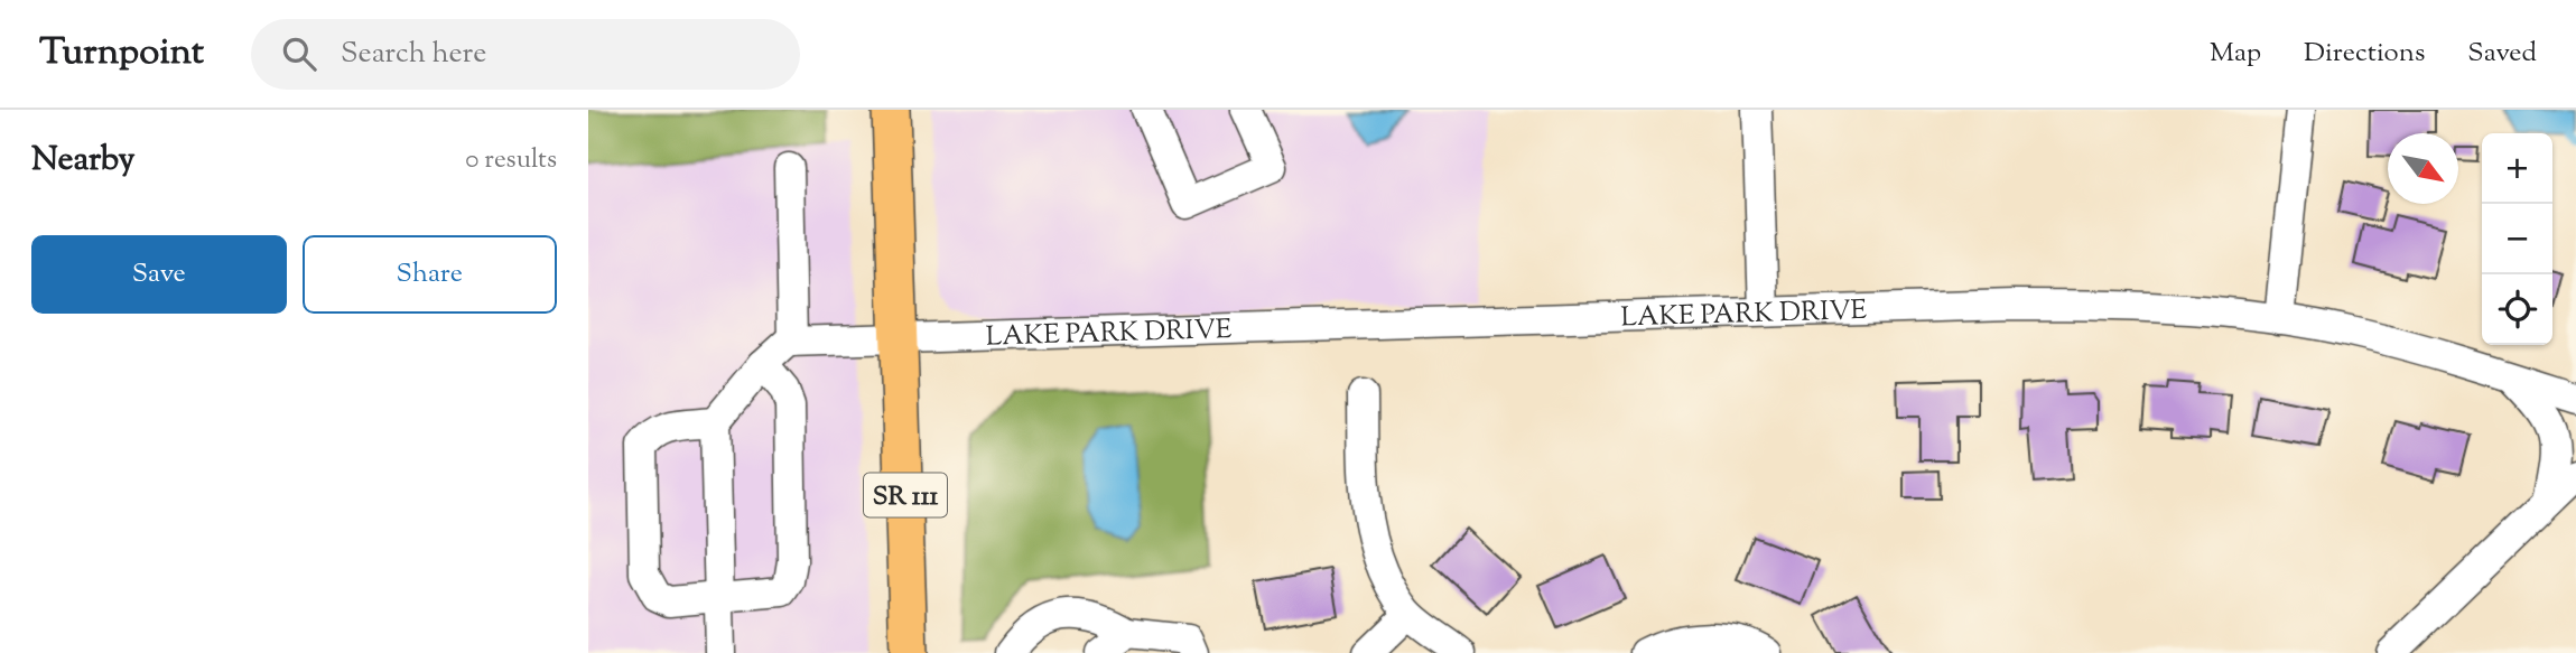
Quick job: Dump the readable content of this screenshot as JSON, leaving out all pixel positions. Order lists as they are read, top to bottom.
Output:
{
  "streets": {
    "main road": ["SR 111"],
    "street": ["LAKE PARK DRIVE"]
  },
  "crossings": [
    ["LAKE PARK DRIVE", "SR 111"]
  ],
  "north": "bottom right",
  "page": {
    "header": "Turnpoint",
    "search": "Search here",
    "nav": ["Map", "Directions", "Saved"],
    "heading": ["Nearby", "0 results"],
    "map_buttons": ["+", "−"],
    "buttons": ["Save", "Share"]
  }
}
